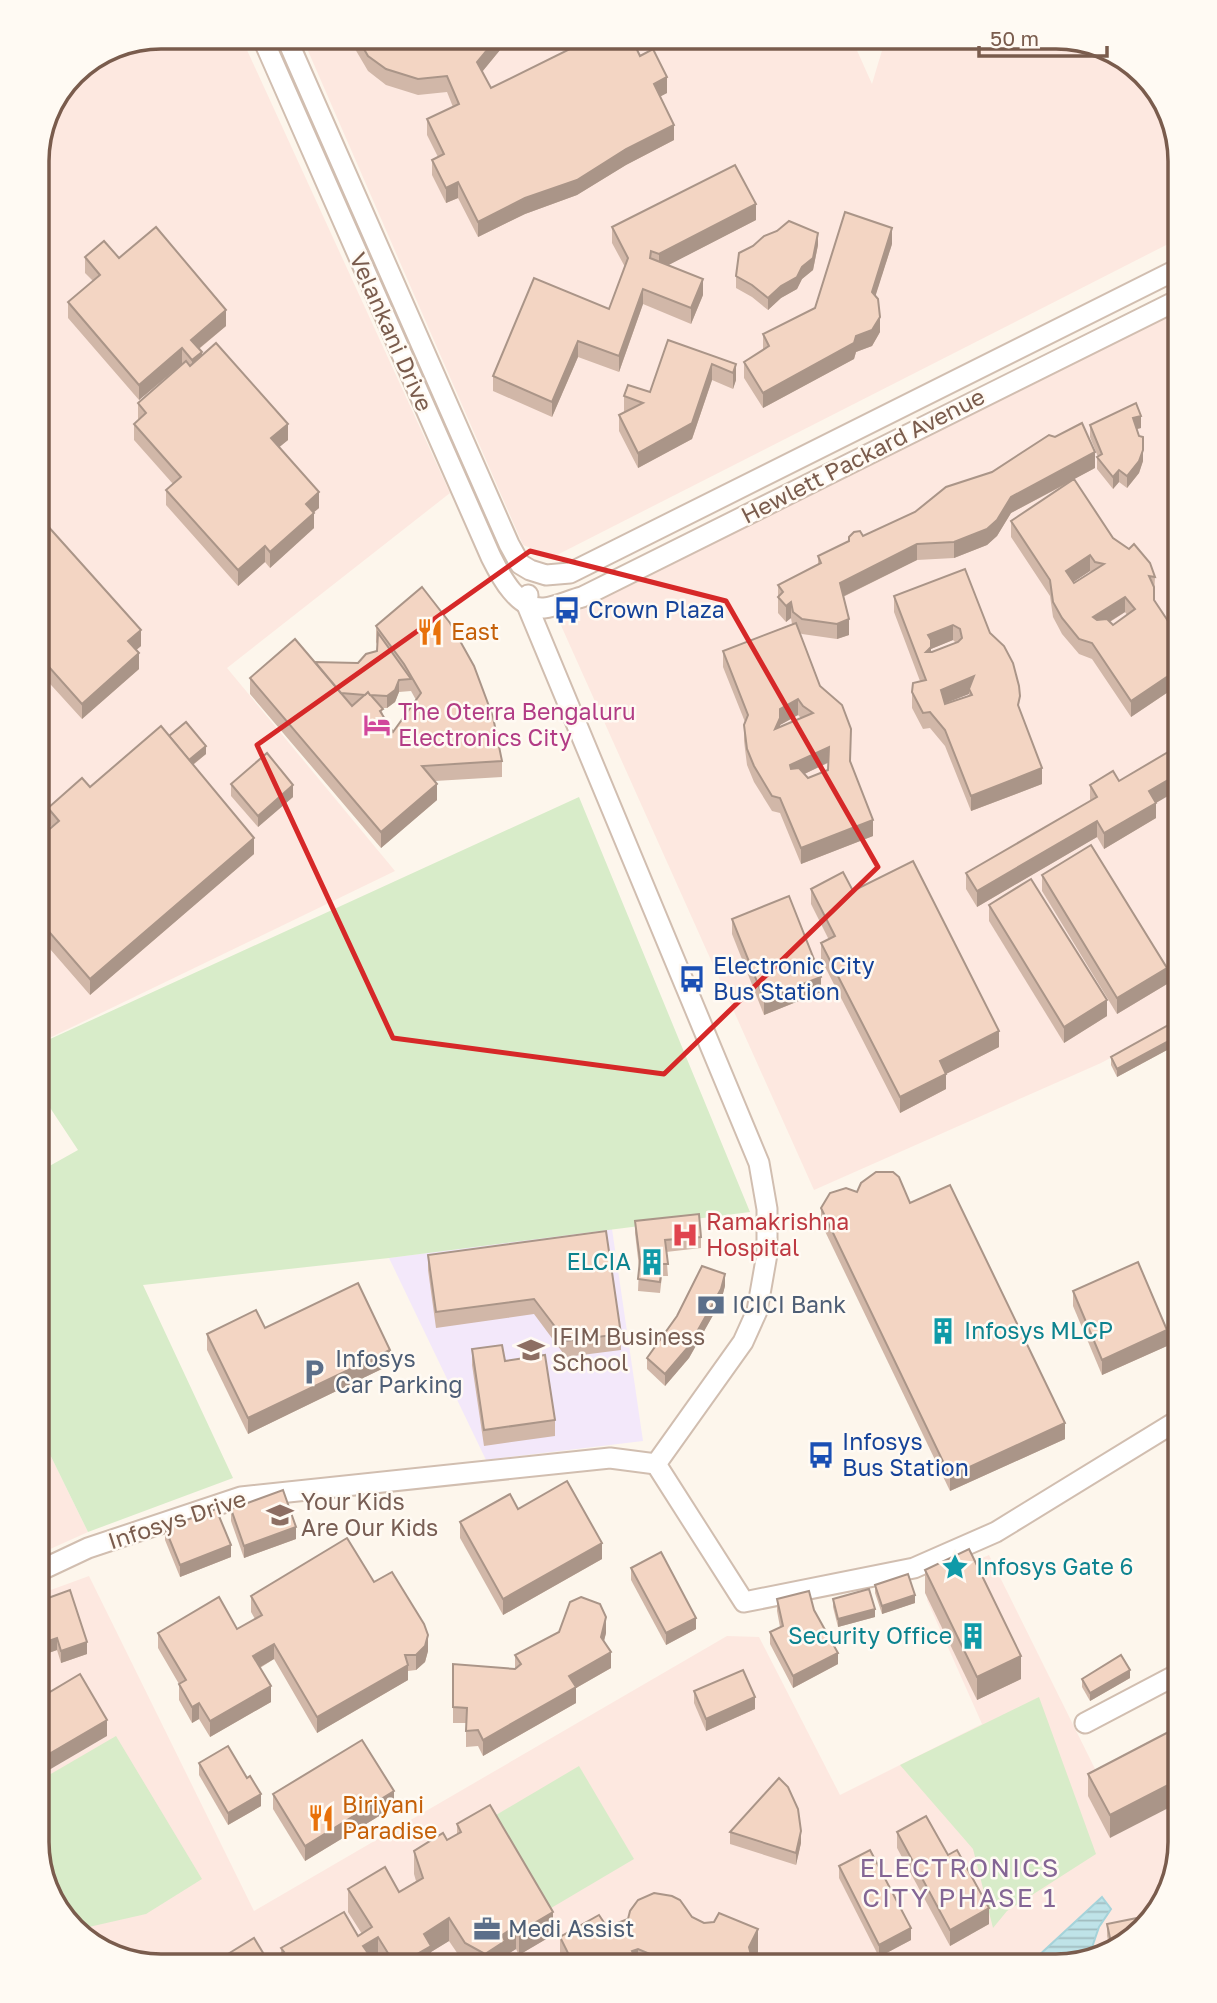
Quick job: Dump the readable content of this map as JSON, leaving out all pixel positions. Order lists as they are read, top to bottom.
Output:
{
  "streets": {
    "street": ["Velankani Drive", "Hewlett Packard Avenue", "Infosys Drive"]
  },
  "crossings": [
    ["Velankani Drive", "Hewlett Packard Avenue"]
  ],
  "districts": ["ELECTRONICS CITY PHASE 1"],
  "places": {
    "bus stop": ["Crown Plaza", "Electronic City Bus Station", "Infosys Bus Station"],
    "restaurant": ["East", "Biriyani Paradise"],
    "hotel": ["The Oterra Bengaluru Electronics City"],
    "hospital": ["Ramakrishna Hospital"],
    "building": ["ELCIA", "Infosys MLCP", "Security Office"],
    "bank": ["ICICI Bank"],
    "school or university": ["IFIM Business School", "Your Kids Are Our Kids"],
    "parking": ["Infosys Car Parking"],
    "place": ["Infosys Gate 6"],
    "office": ["Medi Assist"]
  },
  "scale_bar": "50 m"
}
